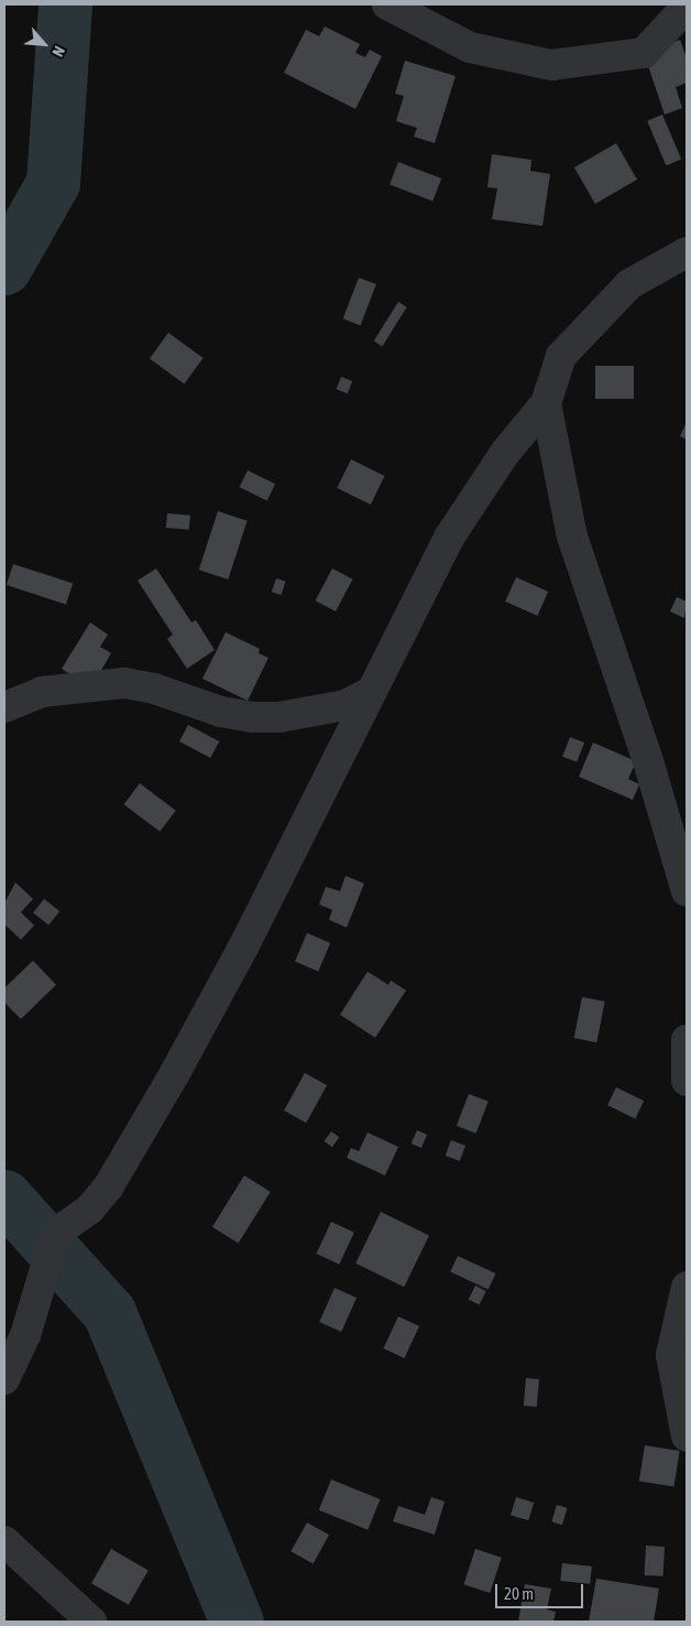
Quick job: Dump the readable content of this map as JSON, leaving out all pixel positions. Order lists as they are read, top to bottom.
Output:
{
  "scale_bar": "20 m",
  "north": "bottom right"
}
